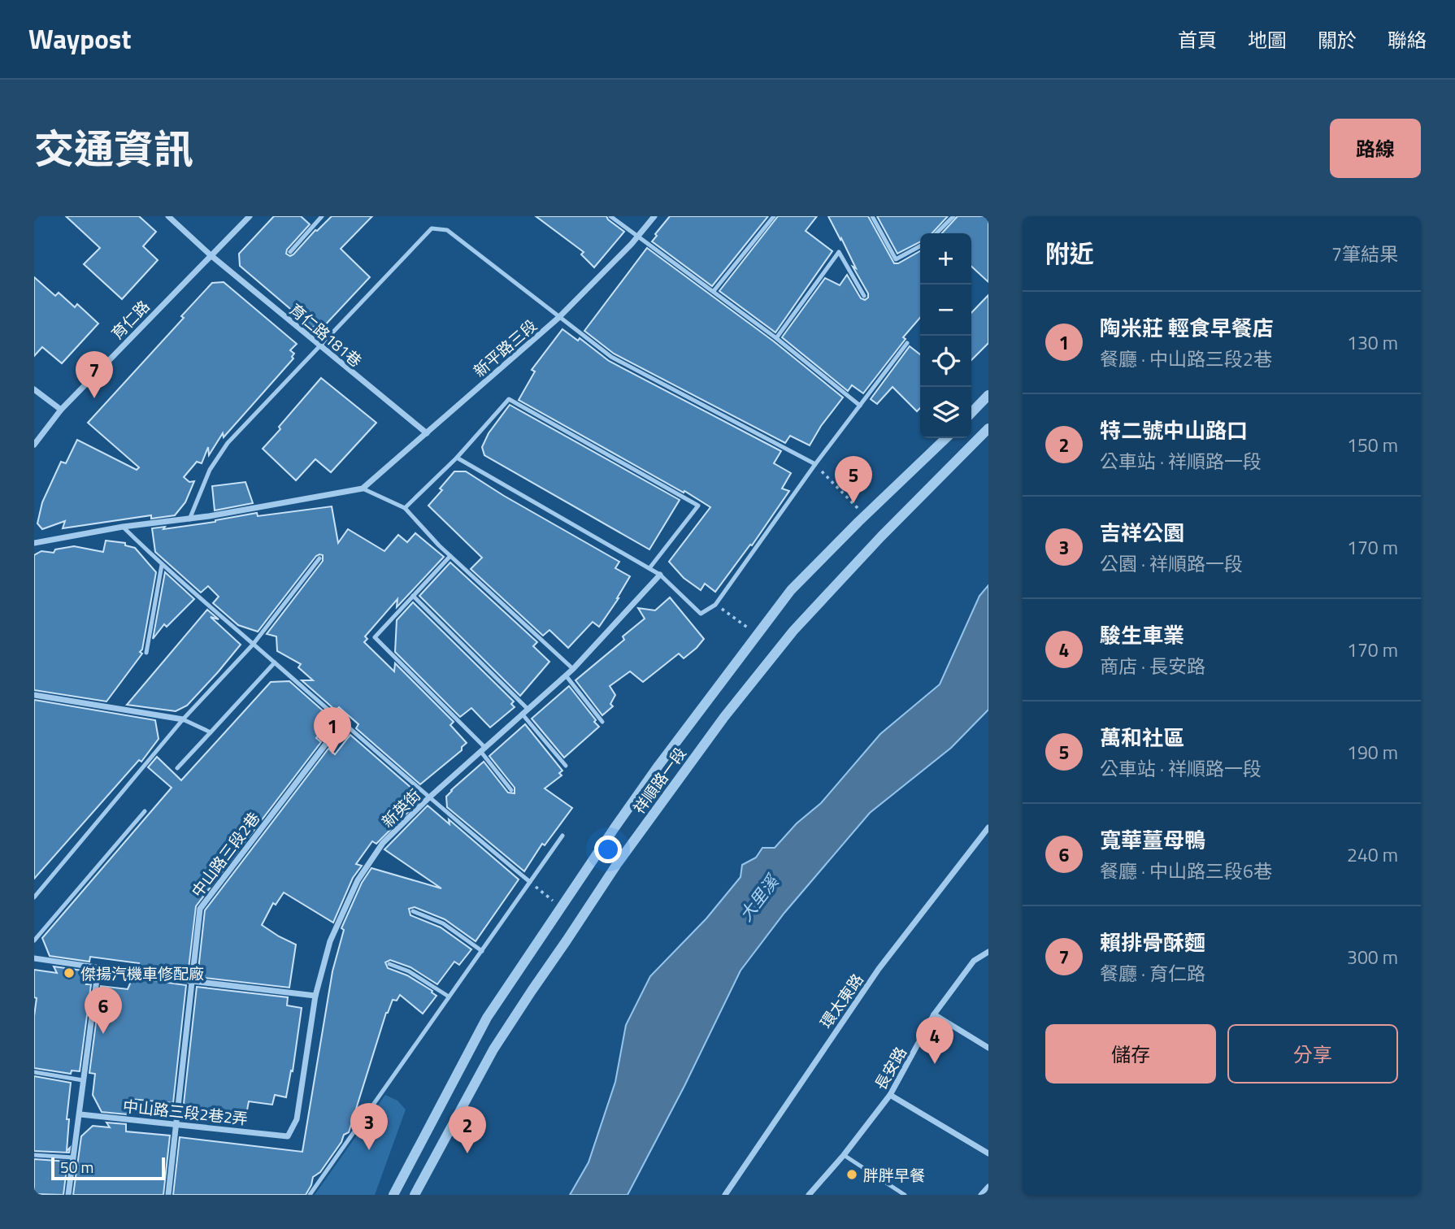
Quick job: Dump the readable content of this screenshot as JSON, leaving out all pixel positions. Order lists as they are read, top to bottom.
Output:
{
  "streets": {
    "street": [
      "育仁路",
      "育仁路181巷",
      "新平路三段",
      "祥順路一段",
      "新英街",
      "中山路三段2巷",
      "環太東路",
      "長安路",
      "中山路三段2巷2弄"
    ]
  },
  "crossings": [
    ["育仁路", "育仁路181巷"],
    ["育仁路181巷", "新平路三段"],
    ["新英街", "中山路三段2巷2弄"],
    ["中山路三段2巷", "中山路三段2巷2弄"]
  ],
  "water": ["大里溪"],
  "places": ["傑揚汽機車修配廠", "胖胖早餐"],
  "scale_bar": "50 m",
  "page": {
    "header": "Waypost",
    "nav": [
      "首頁",
      "地圖",
      "關於",
      "聯絡"
    ],
    "title": "交通資訊",
    "buttons": [
      "路線",
      ["儲存", "分享"]
    ],
    "heading": ["附近", "7筆結果"],
    "map_buttons": ["+", "−"],
    "list": [
      {
        "mark": "1",
        "name": "陶米莊 輕食早餐店",
        "note": "餐廳 · 中山路三段2巷",
        "value": "130 m"
      },
      {
        "mark": "2",
        "name": "特二號中山路口",
        "note": "公車站 · 祥順路一段",
        "value": "150 m"
      },
      {
        "mark": "3",
        "name": "吉祥公園",
        "note": "公園 · 祥順路一段",
        "value": "170 m"
      },
      {
        "mark": "4",
        "name": "駿生車業",
        "note": "商店 · 長安路",
        "value": "170 m"
      },
      {
        "mark": "5",
        "name": "萬和社區",
        "note": "公車站 · 祥順路一段",
        "value": "190 m"
      },
      {
        "mark": "6",
        "name": "寬華薑母鴨",
        "note": "餐廳 · 中山路三段6巷",
        "value": "240 m"
      },
      {
        "mark": "7",
        "name": "賴排骨酥麵",
        "note": "餐廳 · 育仁路",
        "value": "300 m"
      }
    ],
    "pins": [
      "7",
      "5",
      "1",
      "6",
      "4",
      "3",
      "2"
    ],
    "scale": "50 m"
  }
}
